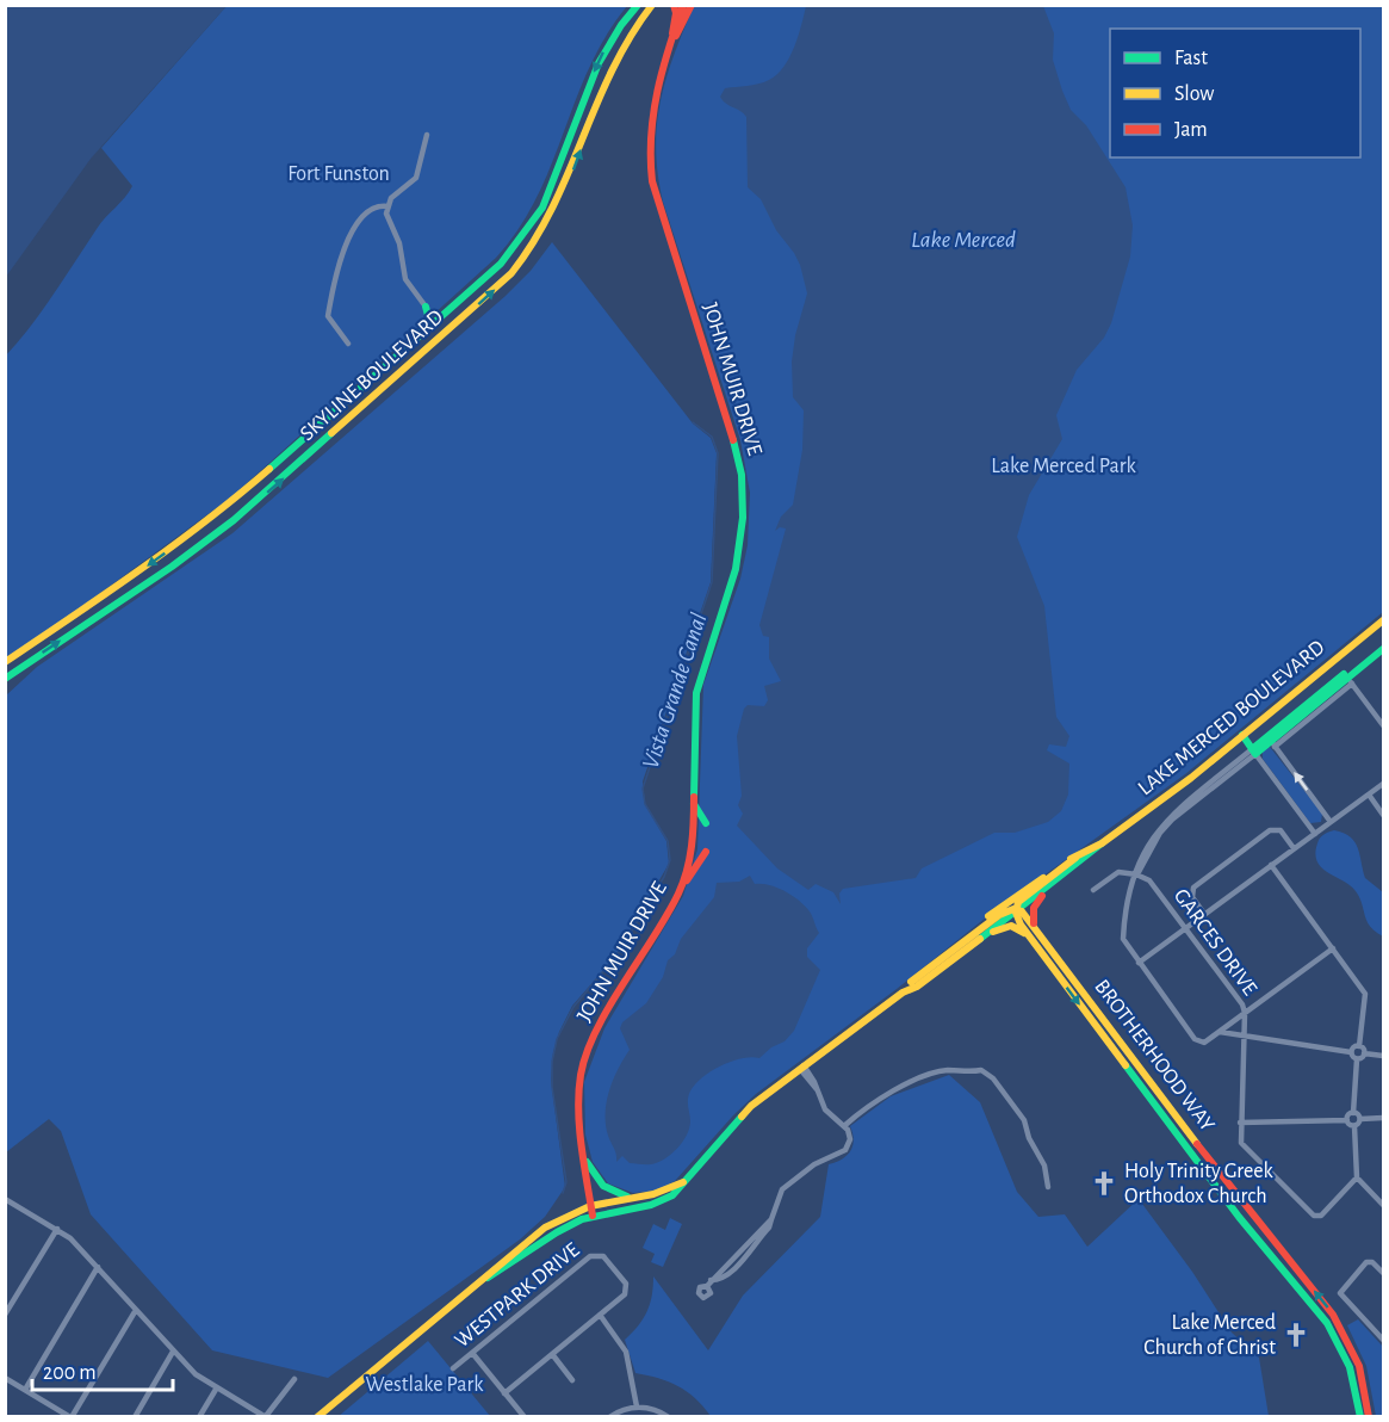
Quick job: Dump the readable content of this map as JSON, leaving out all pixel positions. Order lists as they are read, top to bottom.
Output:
{
  "streets": {
    "main road": [
      "SKYLINE BOULEVARD",
      "JOHN MUIR DRIVE",
      "LAKE MERCED BOULEVARD",
      "BROTHERHOOD WAY"
    ],
    "street": ["GARCES DRIVE", "WESTPARK DRIVE"]
  },
  "crossings": [
    ["JOHN MUIR DRIVE", "LAKE MERCED BOULEVARD"],
    ["LAKE MERCED BOULEVARD", "BROTHERHOOD WAY"]
  ],
  "water": ["Lake Merced", "Vista Grande Canal"],
  "parks": ["Fort Funston", "Lake Merced Park", "Westlake Park"],
  "places": {
    "church": ["Holy Trinity Greek Orthodox Church", "Lake Merced Church of Christ"]
  },
  "legend": ["Fast", "Slow", "Jam"],
  "scale_bar": "200 m"
}
